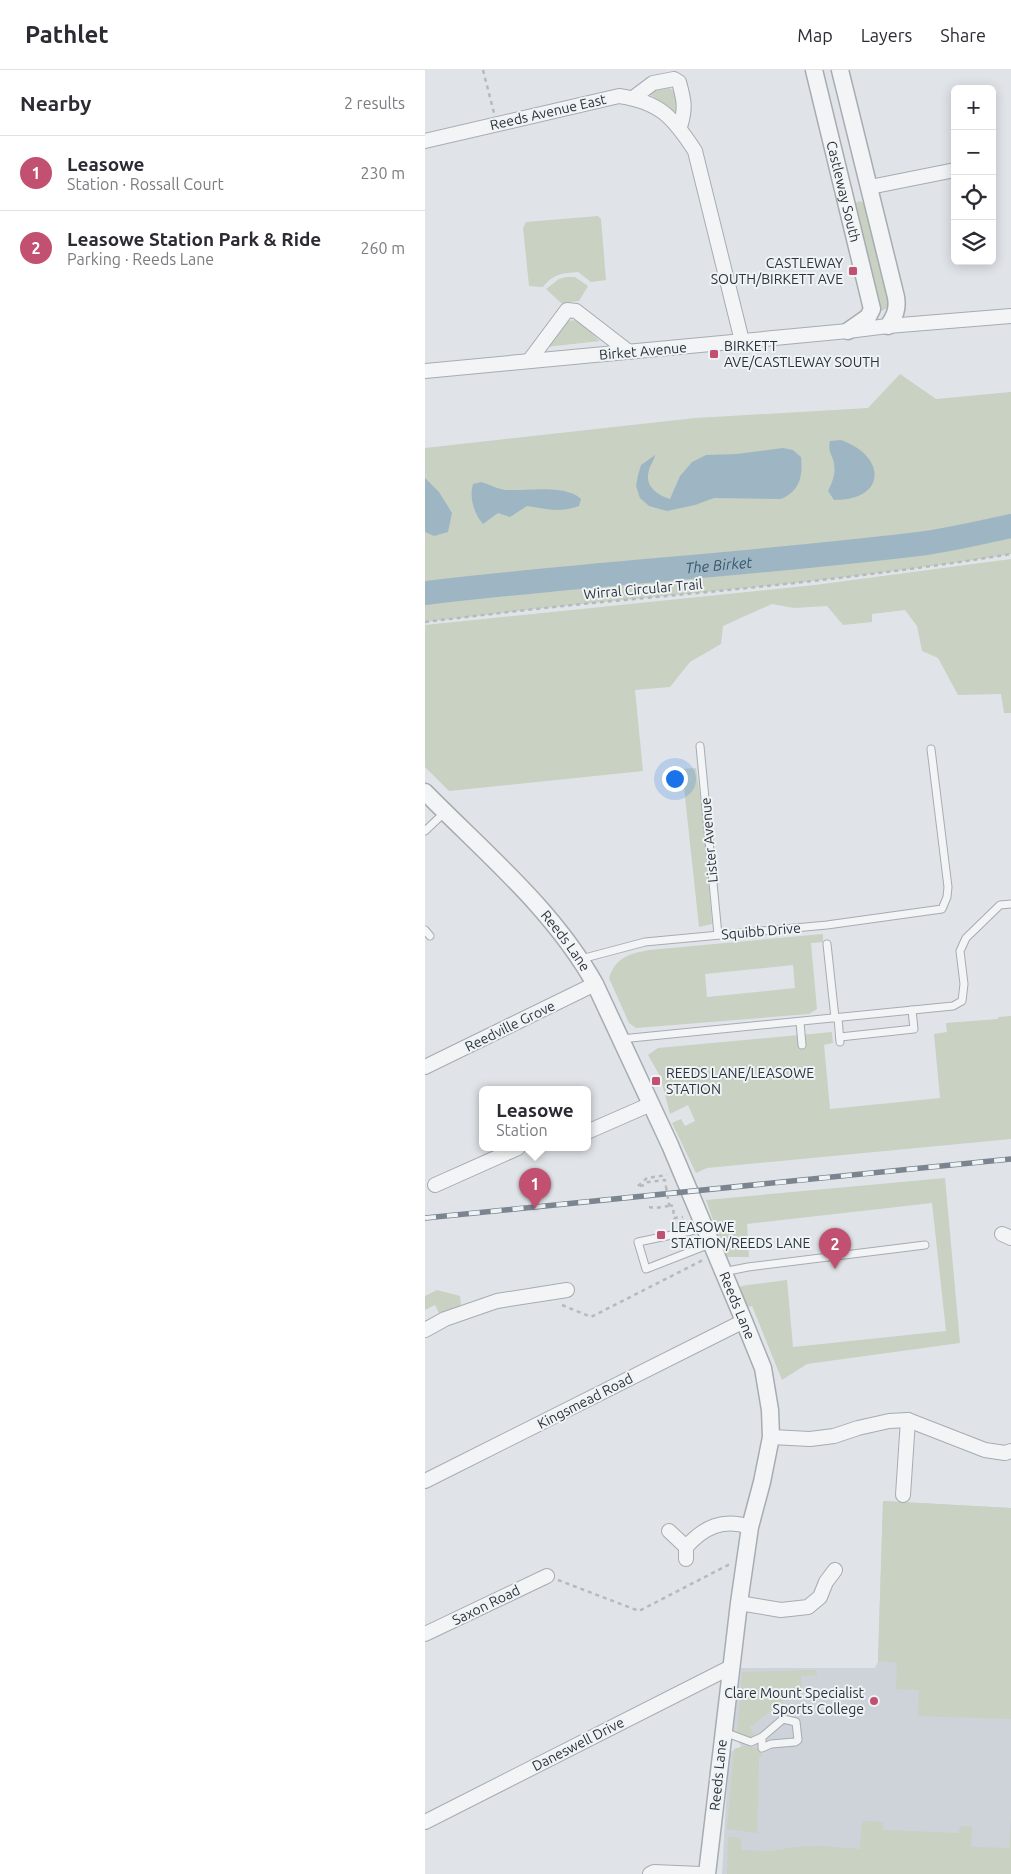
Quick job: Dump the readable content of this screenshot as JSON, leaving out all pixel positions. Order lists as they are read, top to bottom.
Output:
{
  "streets": {
    "street": [
      "Reeds Avenue East",
      "Castleway South",
      "Birket Avenue",
      "Reeds Lane",
      "Reedville Grove",
      "Kingsmead Road",
      "Saxon Road",
      "Daneswell Drive"
    ],
    "lane": ["Lister Avenue", "Squibb Drive"],
    "path": ["Wirral Circular Trail"]
  },
  "crossings": [
    ["Reeds Avenue East", "Birket Avenue"],
    ["Castleway South", "Birket Avenue"],
    ["Lister Avenue", "Squibb Drive"],
    ["Squibb Drive", "Reeds Lane"],
    ["Reeds Lane", "Reedville Grove"],
    ["Reeds Lane", "Kingsmead Road"],
    ["Reeds Lane", "Daneswell Drive"]
  ],
  "water": ["The Birket"],
  "places": {
    "transit": [
      "CASTLEWAY SOUTH/BIRKETT AVE",
      "BIRKETT AVE/CASTLEWAY SOUTH",
      "REEDS LANE/LEASOWE STATION",
      "LEASOWE STATION/REEDS LANE"
    ],
    "other": ["Clare Mount Specialist Sports College"]
  },
  "page": {
    "header": "Pathlet",
    "nav": ["Map", "Layers", "Share"],
    "heading": ["Nearby", "2 results"],
    "map_buttons": ["+", "−"],
    "list": [
      {
        "mark": "1",
        "name": "Leasowe",
        "note": "Station · Rossall Court",
        "value": "230 m"
      },
      {
        "mark": "2",
        "name": "Leasowe Station Park & Ride",
        "note": "Parking · Reeds Lane",
        "value": "260 m"
      }
    ],
    "popup": ["Leasowe", "Station"],
    "pins": ["1", "2"]
  }
}
